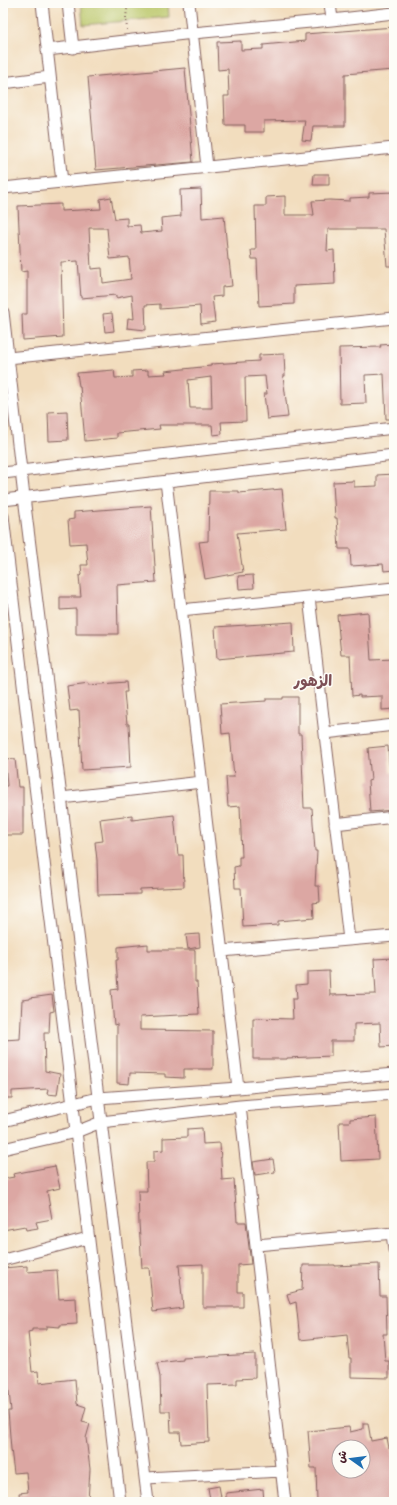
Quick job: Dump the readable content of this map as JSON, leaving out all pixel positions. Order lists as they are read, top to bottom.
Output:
{
  "districts": ["الزهور"],
  "north": "left"
}
